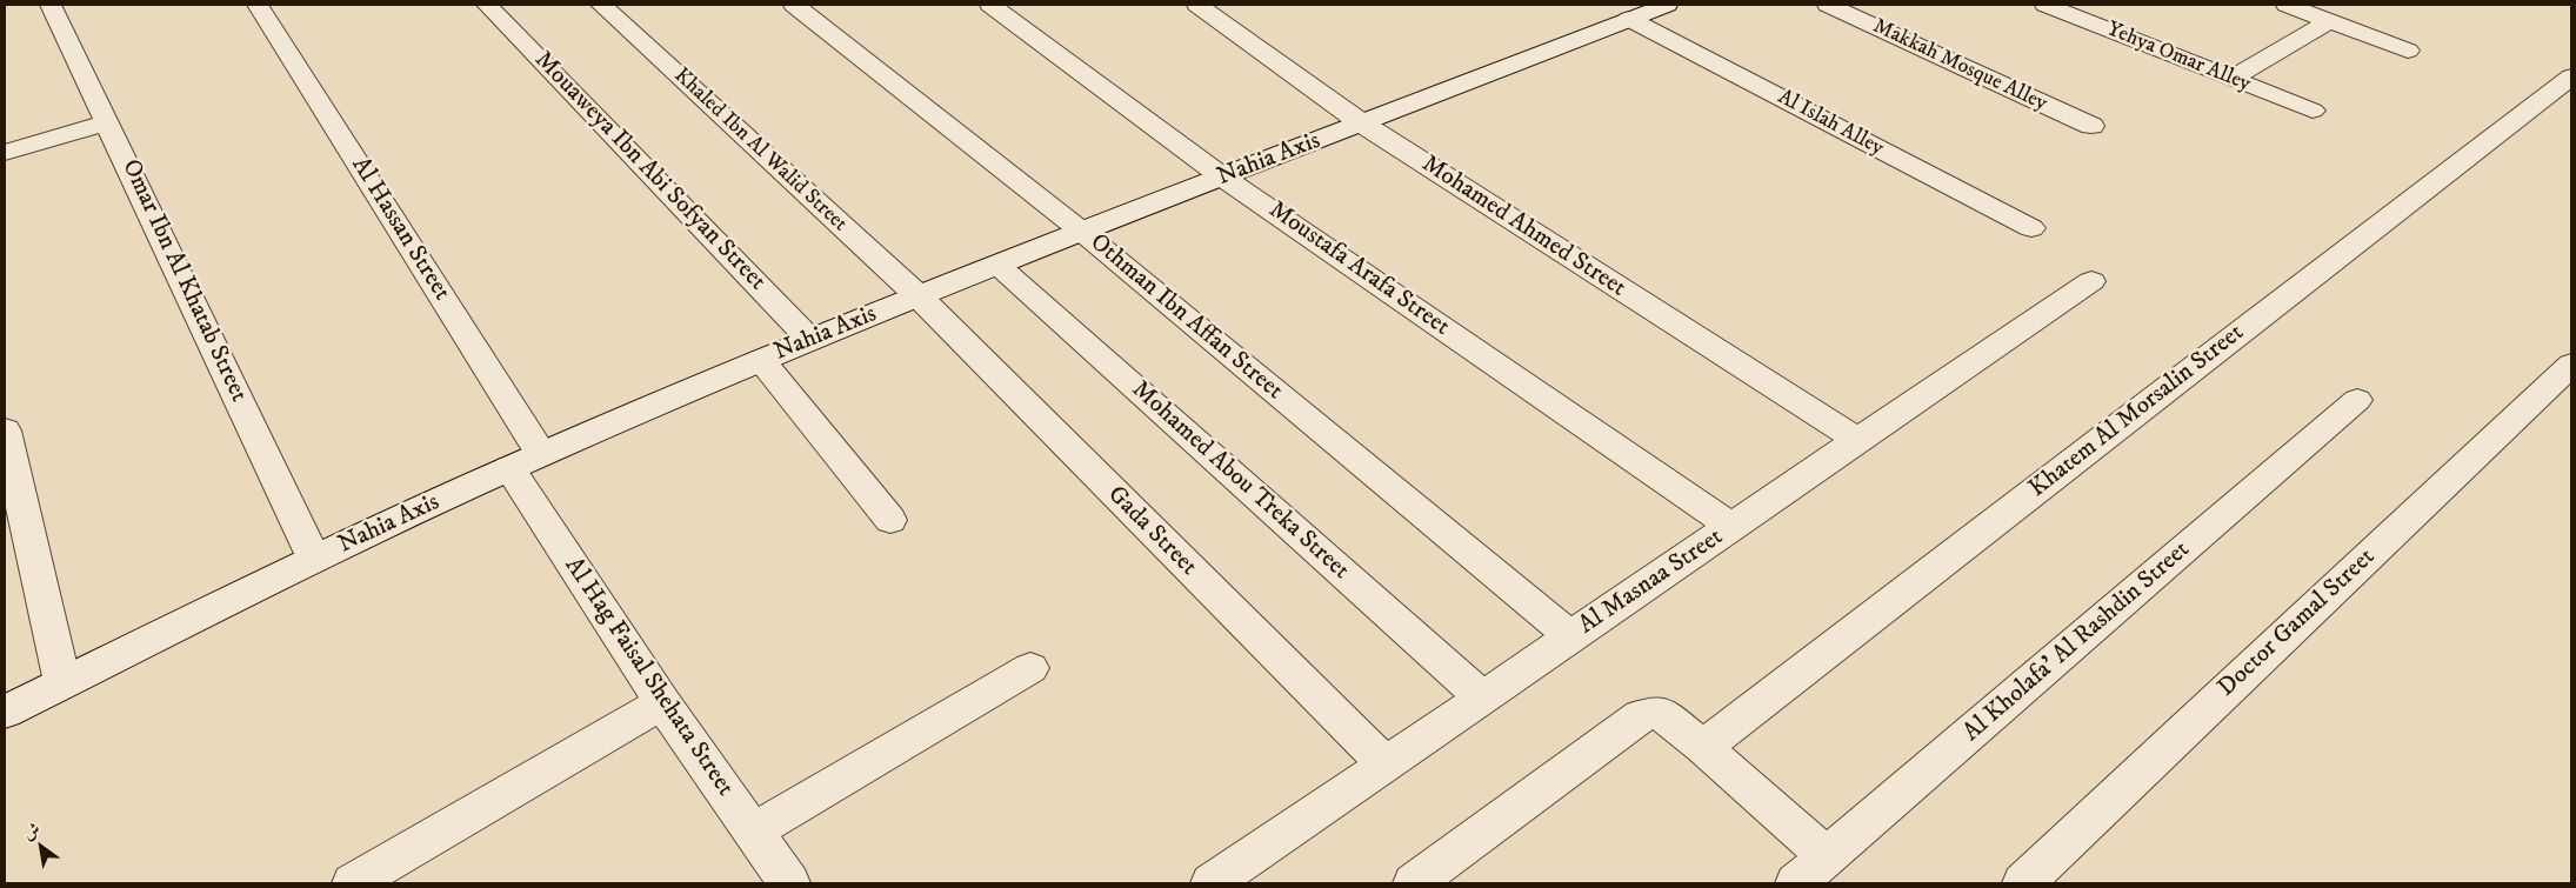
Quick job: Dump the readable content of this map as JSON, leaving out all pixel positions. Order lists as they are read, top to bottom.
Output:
{
  "streets": {
    "street": [
      "Yehya Omar Alley",
      "Makkah Mosque Alley",
      "Al Islah Alley",
      "Khaled Ibn Al Walid Street",
      "Nahia Axis",
      "Mouaweya Ibn Abi Sofyan Street",
      "Mohamed Ahmed Street",
      "Al Hassan Street",
      "Moustafa Arafa Street",
      "Omar Ibn Al Khatab Street",
      "Othman Ibn Affan Street",
      "Khatem Al Morsalin Street",
      "Mohamed Abou Treka Street",
      "Gada Street",
      "Al Masnaa Street",
      "Doctor Gamal Street",
      "Al Kholafa' Al Rashdin Street",
      "Al Hag Faisal Shehata Street"
    ]
  },
  "crossings": [
    ["Al Islah Alley", "Nahia Axis"],
    ["Khaled Ibn Al Walid Street", "Nahia Axis"],
    ["Khaled Ibn Al Walid Street", "Gada Street"],
    ["Nahia Axis", "Mouaweya Ibn Abi Sofyan Street"],
    ["Nahia Axis", "Mohamed Ahmed Street"],
    ["Nahia Axis", "Al Hassan Street"],
    ["Nahia Axis", "Moustafa Arafa Street"],
    ["Nahia Axis", "Omar Ibn Al Khatab Street"],
    ["Nahia Axis", "Othman Ibn Affan Street"],
    ["Nahia Axis", "Mohamed Abou Treka Street"],
    ["Nahia Axis", "Gada Street"],
    ["Nahia Axis", "Al Hag Faisal Shehata Street"],
    ["Mohamed Ahmed Street", "Al Masnaa Street"],
    ["Al Hassan Street", "Al Hag Faisal Shehata Street"],
    ["Moustafa Arafa Street", "Al Masnaa Street"],
    ["Othman Ibn Affan Street", "Al Masnaa Street"],
    ["Mohamed Abou Treka Street", "Al Masnaa Street"],
    ["Gada Street", "Al Masnaa Street"]
  ],
  "north": "top left"
}
